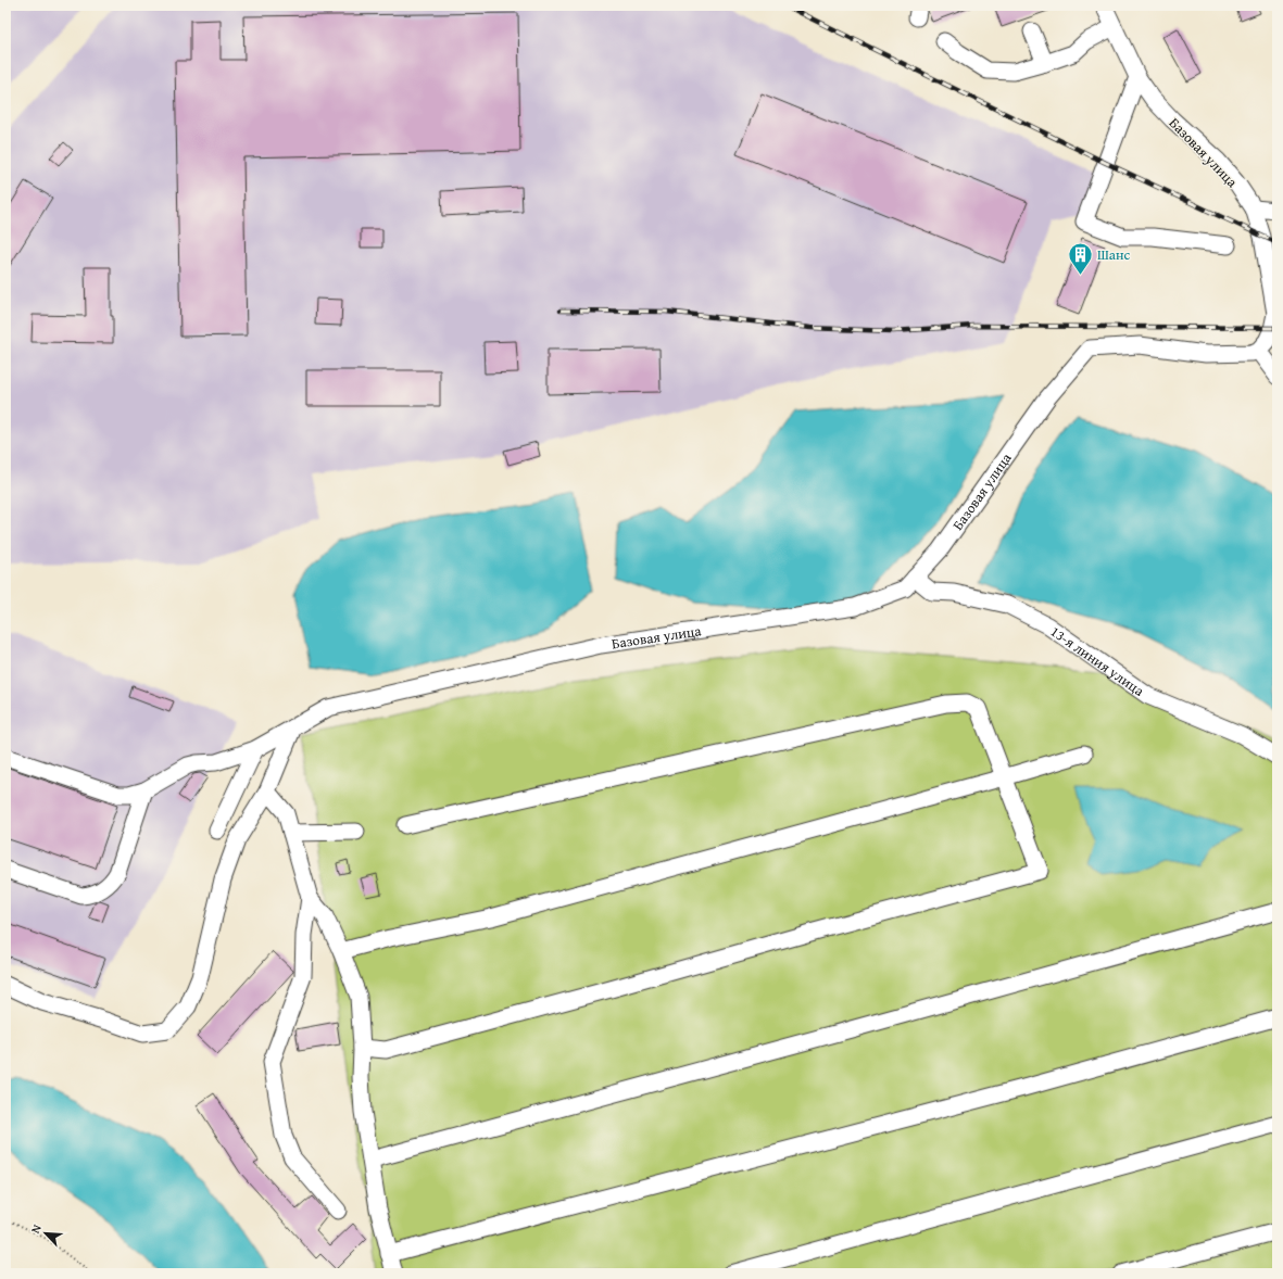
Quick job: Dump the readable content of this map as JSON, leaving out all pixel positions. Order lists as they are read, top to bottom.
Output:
{
  "streets": {
    "street": ["Базовая улица", "13-я линия улица"]
  },
  "crossings": [
    ["Базовая улица", "13-я линия улица"]
  ],
  "places": {
    "building": ["Шанс"]
  },
  "north": "top left"
}
